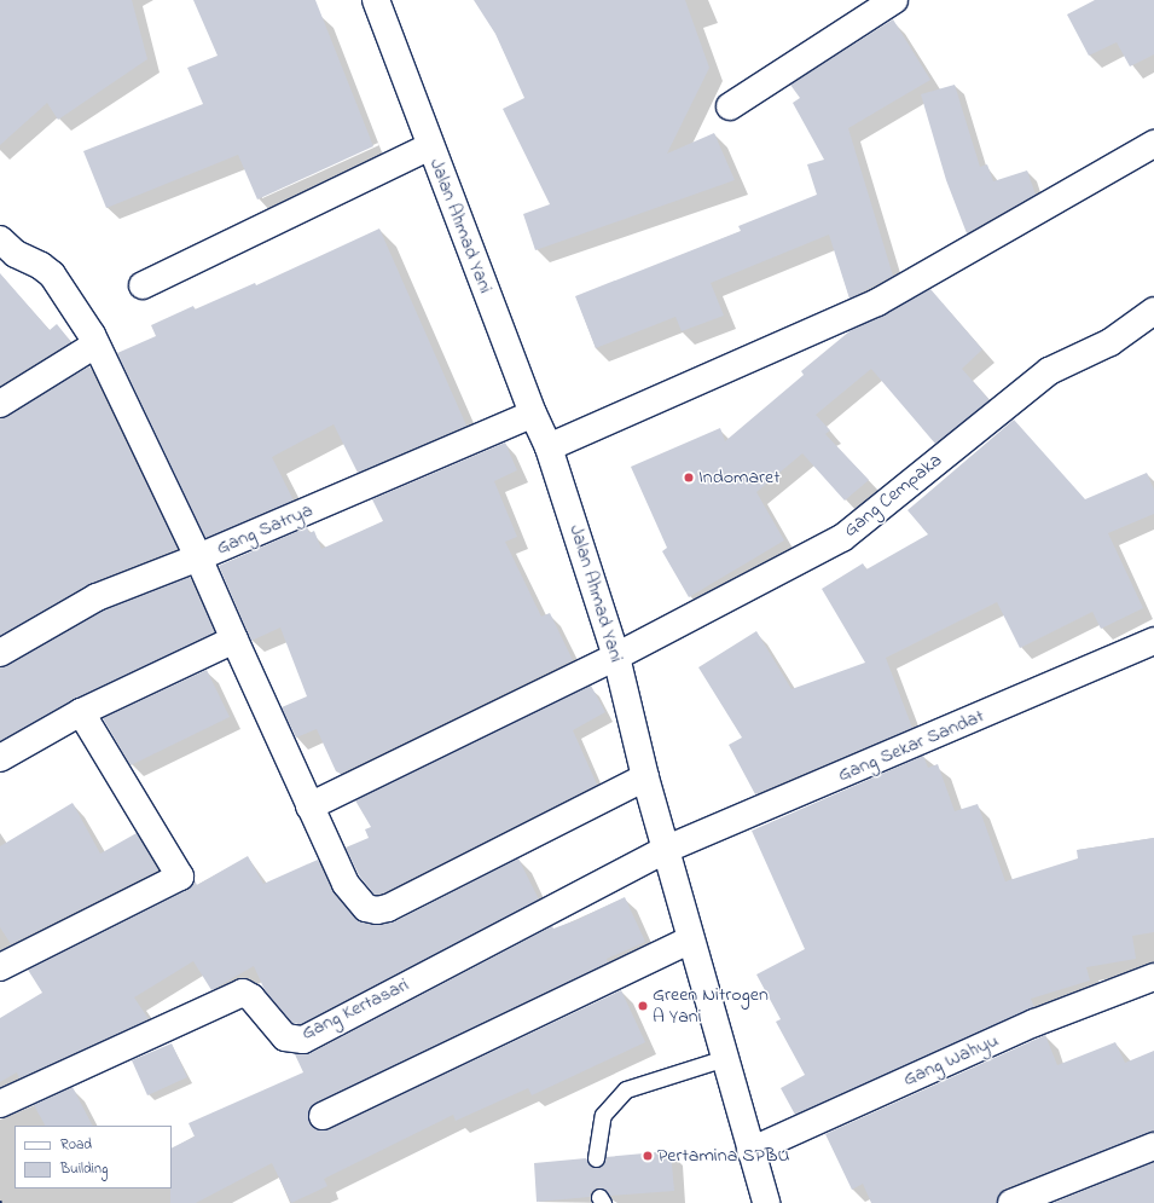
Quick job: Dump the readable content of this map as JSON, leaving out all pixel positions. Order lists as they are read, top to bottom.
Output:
{
  "streets": {
    "street": [
      "Jalan Ahmad Yani",
      "Gang Cempaka",
      "Gang Satrya",
      "Gang Sekar Sandat",
      "Gang Kertasari",
      "Gang Wahyu"
    ]
  },
  "crossings": [
    ["Jalan Ahmad Yani", "Gang Cempaka"],
    ["Jalan Ahmad Yani", "Gang Satrya"],
    ["Jalan Ahmad Yani", "Gang Sekar Sandat"],
    ["Jalan Ahmad Yani", "Gang Kertasari"],
    ["Jalan Ahmad Yani", "Gang Wahyu"],
    ["Gang Sekar Sandat", "Gang Kertasari"]
  ],
  "places": ["Indomaret", "Green Nitrogen A Yani", "Pertamina SPBU"],
  "legend": ["Road", "Building"]
}
